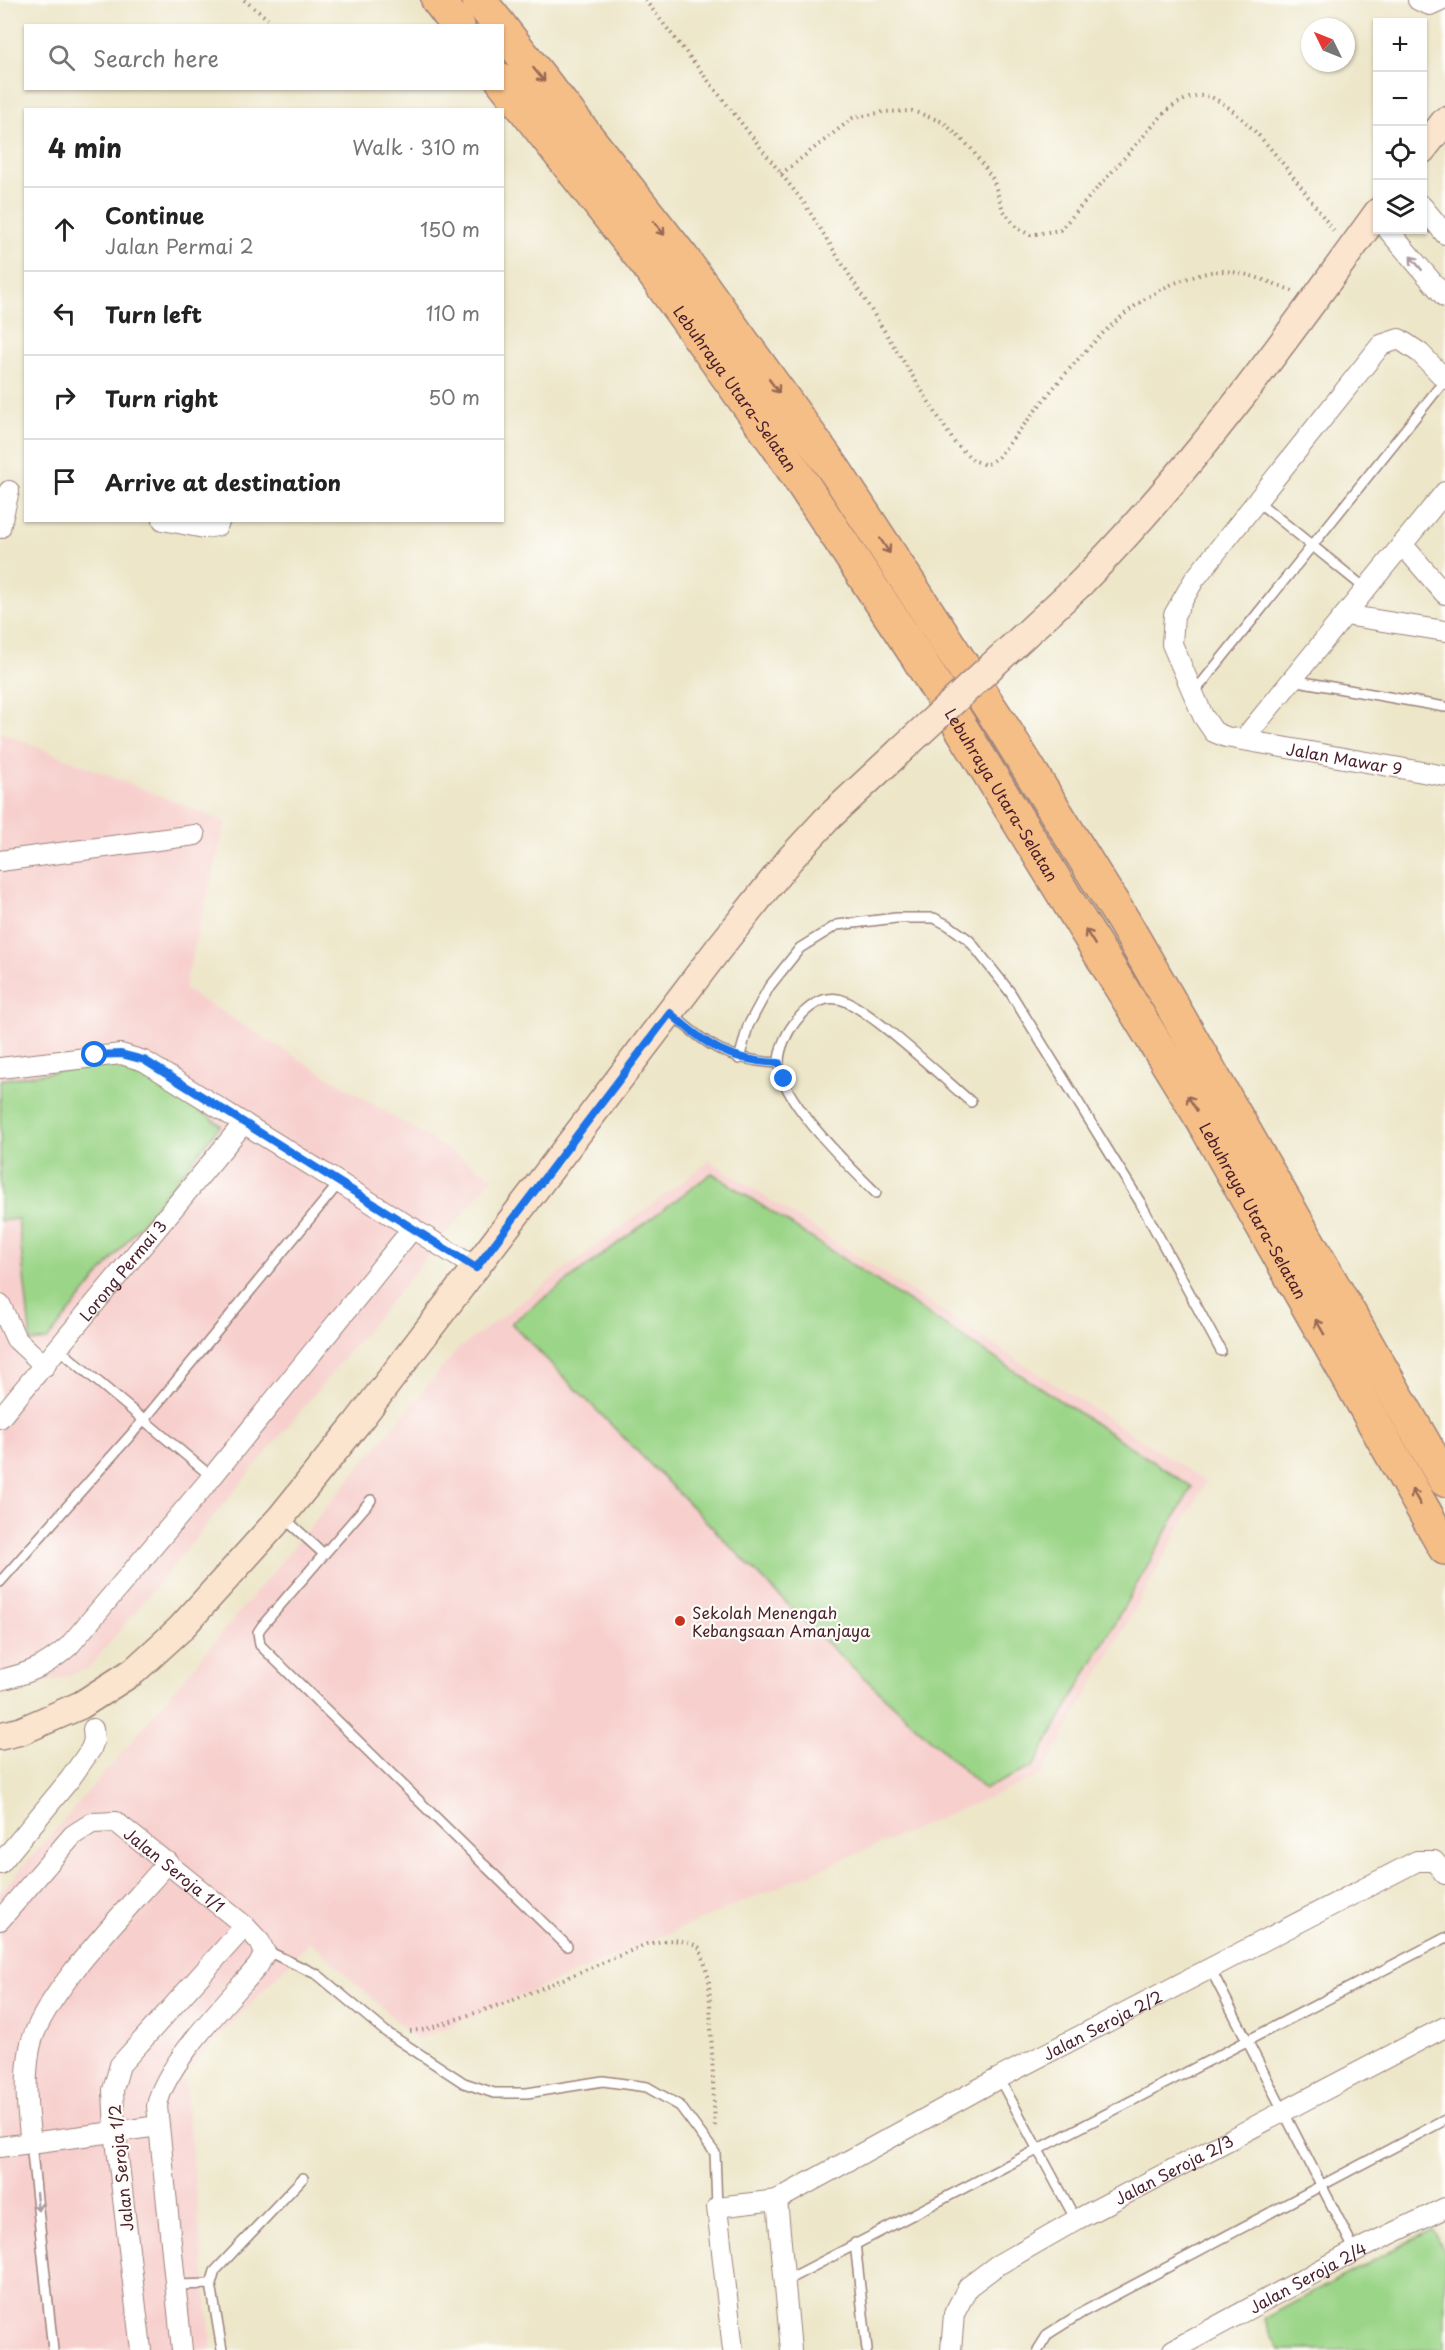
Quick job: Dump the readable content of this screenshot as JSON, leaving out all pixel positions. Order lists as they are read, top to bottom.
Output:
{
  "streets": {
    "highway": ["Lebuhraya Utara–Selatan"],
    "street": [
      "Jalan Mawar 9",
      "Lorong Permai 3",
      "Jalan Seroja 1/1",
      "Jalan Seroja 2/2",
      "Jalan Seroja 1/2",
      "Jalan Seroja 2/3",
      "Jalan Seroja 2/4"
    ]
  },
  "crossings": [
    ["Jalan Seroja 1/1", "Jalan Seroja 1/2"]
  ],
  "places": ["Sekolah Menengah Kebangsaan Amanjaya"],
  "north": "top left",
  "page": {
    "map_buttons": ["+", "−"],
    "search": "Search here",
    "heading": ["4 min", "Walk · 310 m"],
    "list": [
      ["Continue", "Jalan Permai 2", "150 m"],
      ["Turn left", "110 m"],
      ["Turn right", "50 m"],
      "Arrive at destination"
    ]
  }
}
